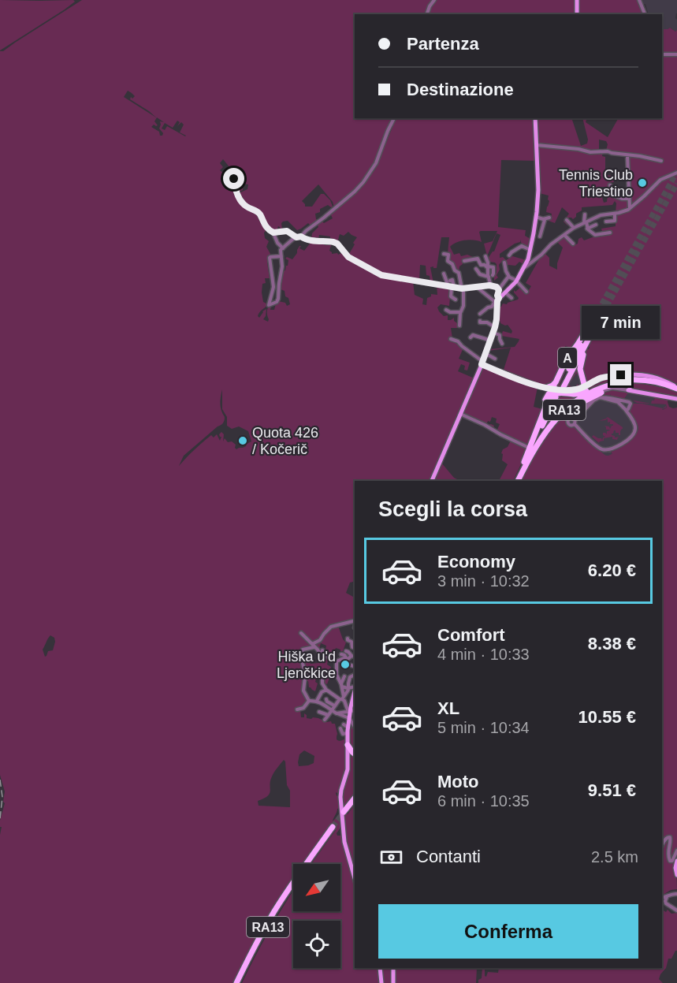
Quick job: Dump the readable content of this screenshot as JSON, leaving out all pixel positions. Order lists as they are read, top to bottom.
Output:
{
  "streets": {
    "highway": ["A", "RA13"]
  },
  "places": ["Tennis Club Triestino", "Quota 426 / Kočerič", "Hiška u'd Ljenčkice"],
  "north": "bottom left",
  "page": {
    "banner": ["Partenza", "Destinazione"],
    "bubble": "7 min",
    "heading": "Scegli la corsa",
    "list": [
      {
        "name": "Economy",
        "note": "3 min · 10:32",
        "value": "6.20 €"
      },
      {
        "name": "Comfort",
        "note": "4 min · 10:33",
        "value": "8.38 €"
      },
      {
        "name": "XL",
        "note": "5 min · 10:34",
        "value": "10.55 €"
      },
      {
        "name": "Moto",
        "note": "6 min · 10:35",
        "value": "9.51 €"
      }
    ],
    "pay": ["Contanti", "2.5 km"],
    "buttons": "Conferma"
  }
}
